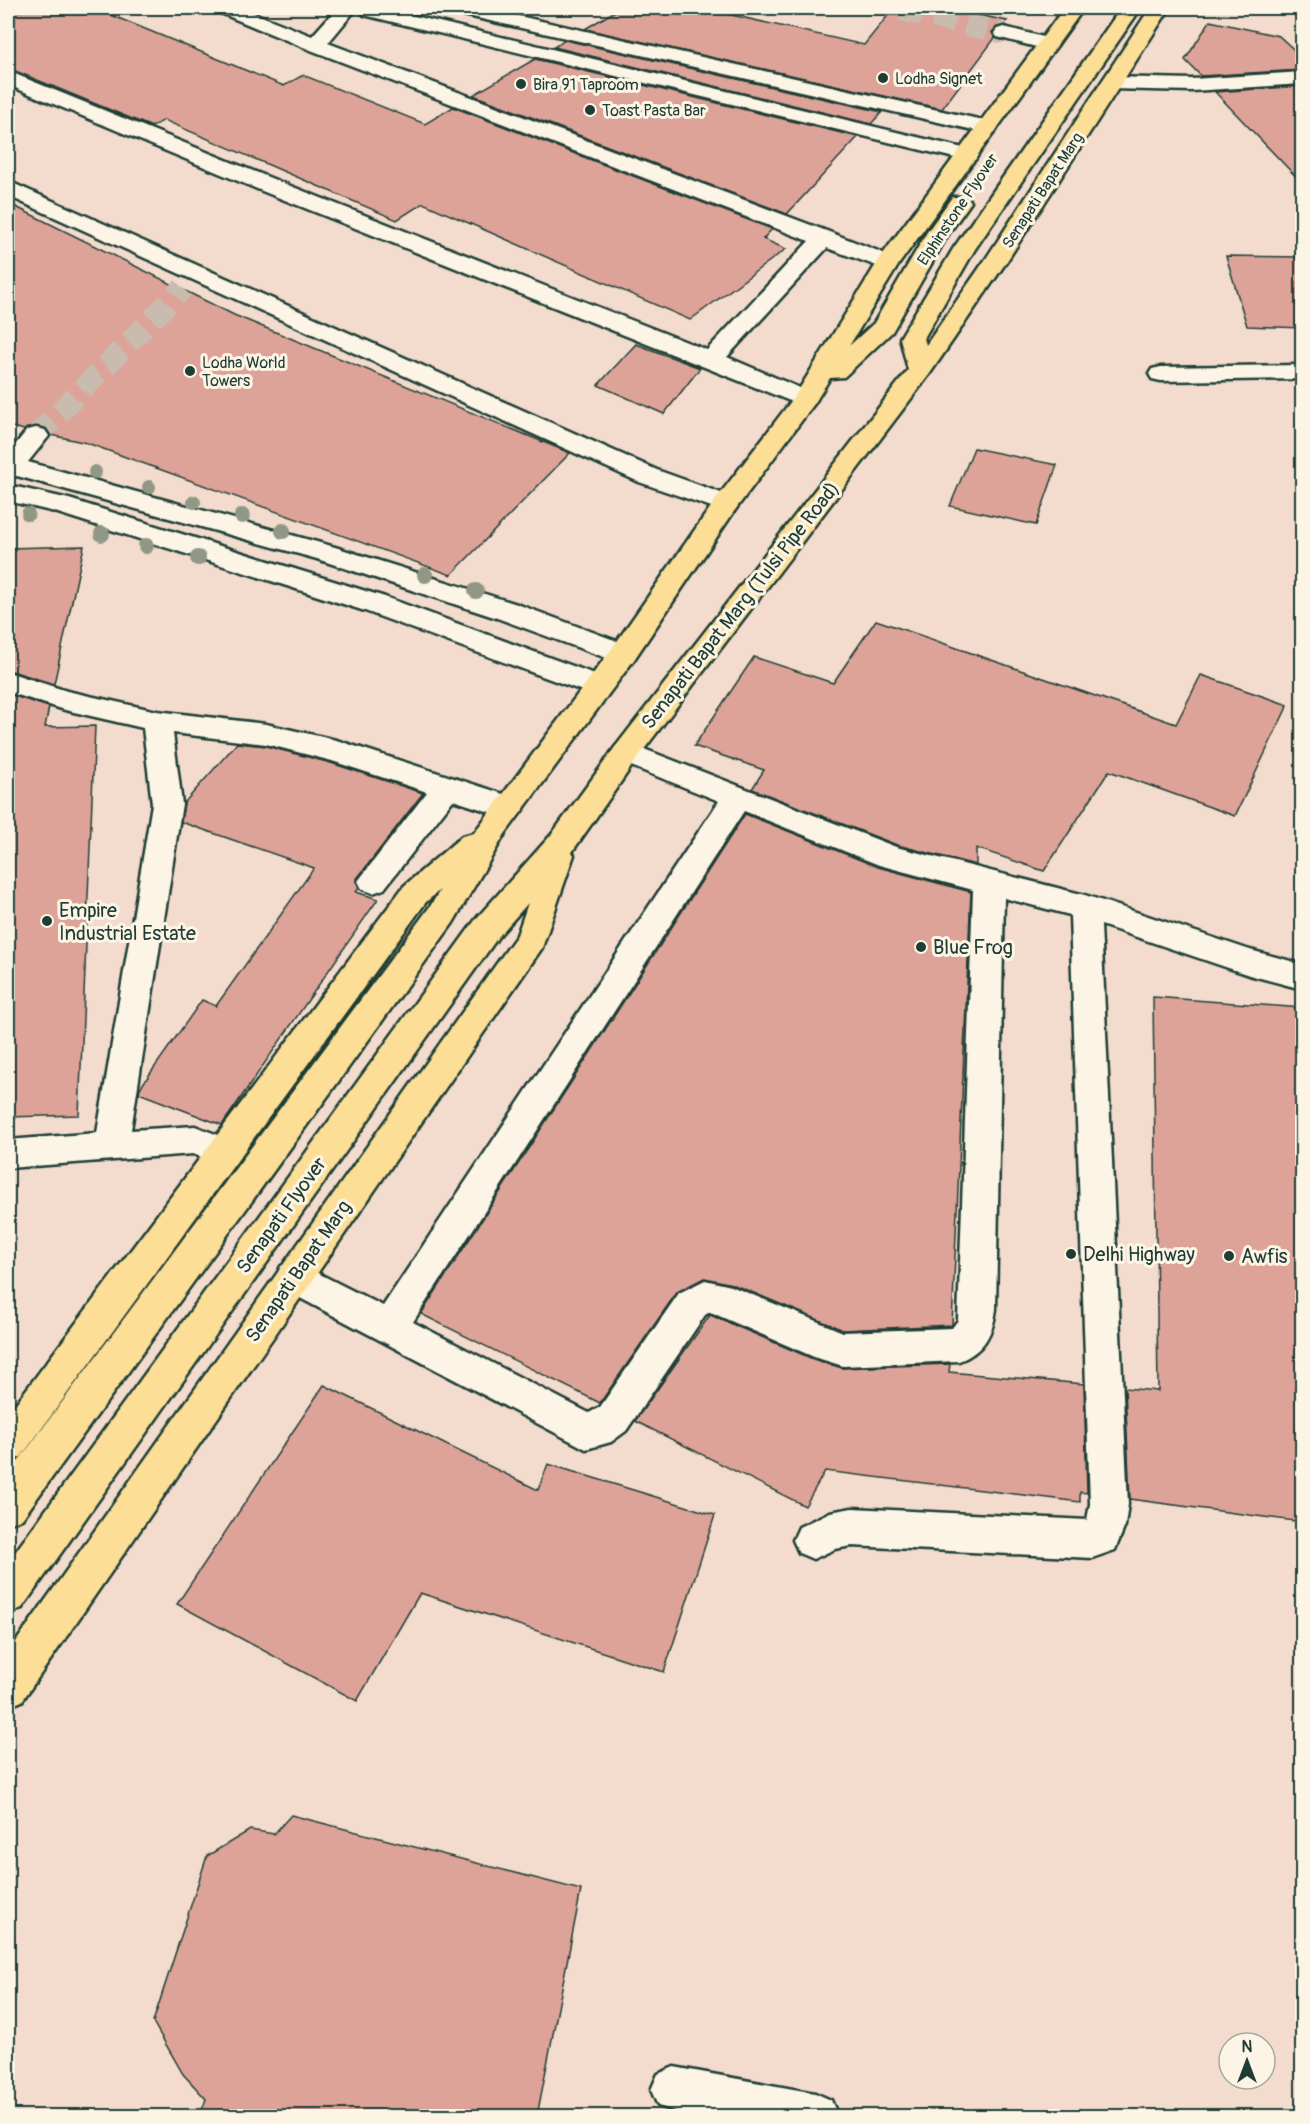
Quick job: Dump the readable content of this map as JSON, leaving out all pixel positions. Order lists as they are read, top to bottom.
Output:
{
  "streets": {
    "main road": [
      "Senapati Bapat Marg",
      "Elphinstone Flyover",
      "Senapati Bapat Marg (Tulsi Pipe Road)",
      "Senapati Flyover"
    ]
  },
  "crossings": [
    ["Senapati Bapat Marg", "Elphinstone Flyover"],
    ["Senapati Bapat Marg", "Senapati Bapat Marg (Tulsi Pipe Road)"],
    ["Senapati Bapat Marg", "Senapati Flyover"],
    ["Elphinstone Flyover", "Senapati Bapat Marg (Tulsi Pipe Road)"],
    ["Senapati Bapat Marg (Tulsi Pipe Road)", "Senapati Flyover"]
  ],
  "places": [
    "Lodha Signet",
    "Bira 91 Taproom",
    "Toast Pasta Bar",
    "Lodha World Towers",
    "Empire Industrial Estate",
    "Blue Frog",
    "Delhi Highway",
    "Awfis"
  ],
  "north": "top"
}
